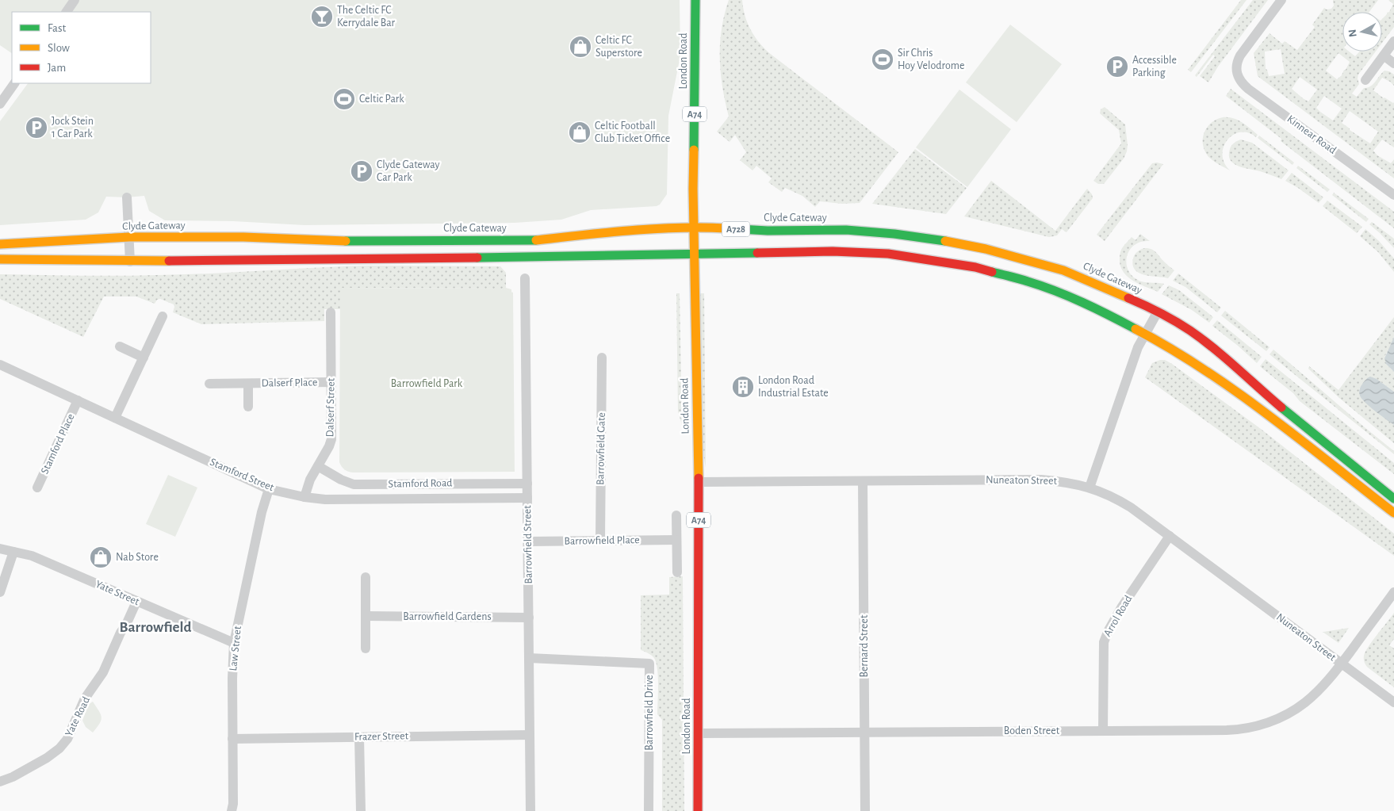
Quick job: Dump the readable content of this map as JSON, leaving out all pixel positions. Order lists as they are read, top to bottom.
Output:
{
  "streets": {
    "main road": [
      "London Road",
      "A74",
      "Clyde Gateway",
      "A728"
    ],
    "street": [
      "Kinnear Road",
      "Dalserf Place",
      "Dalserf Street",
      "Stamford Place",
      "Barrowfield Gate",
      "Stamford Street",
      "Nuneaton Street",
      "Stamford Road",
      "Barrowfield Place",
      "Barrowfield Street",
      "Yate Street",
      "Arrol Road",
      "Barrowfield Gardens",
      "Bernard Street",
      "Law Street",
      "Barrowfield Drive",
      "Yate Road",
      "Boden Street",
      "Frazer Street"
    ]
  },
  "crossings": [
    ["London Road", "Clyde Gateway"],
    ["London Road", "A728"],
    ["London Road", "Nuneaton Street"],
    ["London Road", "Boden Street"],
    ["Dalserf Place", "Dalserf Street"],
    ["Dalserf Street", "Stamford Street"],
    ["Dalserf Street", "Stamford Road"],
    ["Stamford Place", "Stamford Street"],
    ["Barrowfield Gate", "Barrowfield Place"],
    ["Stamford Street", "Barrowfield Street"],
    ["Stamford Street", "Law Street"],
    ["Nuneaton Street", "Arrol Road"],
    ["Nuneaton Street", "Bernard Street"],
    ["Nuneaton Street", "Boden Street"],
    ["Stamford Road", "Barrowfield Street"],
    ["Barrowfield Place", "Barrowfield Street"],
    ["Barrowfield Street", "Barrowfield Gardens"],
    ["Barrowfield Street", "Barrowfield Drive"],
    ["Barrowfield Street", "Frazer Street"],
    ["Yate Street", "Law Street"],
    ["Yate Street", "Yate Road"],
    ["Arrol Road", "Boden Street"],
    ["Bernard Street", "Boden Street"],
    ["Law Street", "Frazer Street"]
  ],
  "districts": ["Barrowfield"],
  "parks": ["Barrowfield Park"],
  "places": {
    "bar": ["The Celtic FC Kerrydale Bar"],
    "shop": ["Celtic FC Superstore", "Celtic Football Club Ticket Office", "Nab Store"],
    "sports": ["Sir Chris Hoy Velodrome", "Celtic Park"],
    "parking": ["Accessible Parking", "Jock Stein 1 Car Park", "Clyde Gateway Car Park"],
    "building": ["London Road Industrial Estate"]
  },
  "legend": ["Fast", "Slow", "Jam"],
  "north": "left"
}
